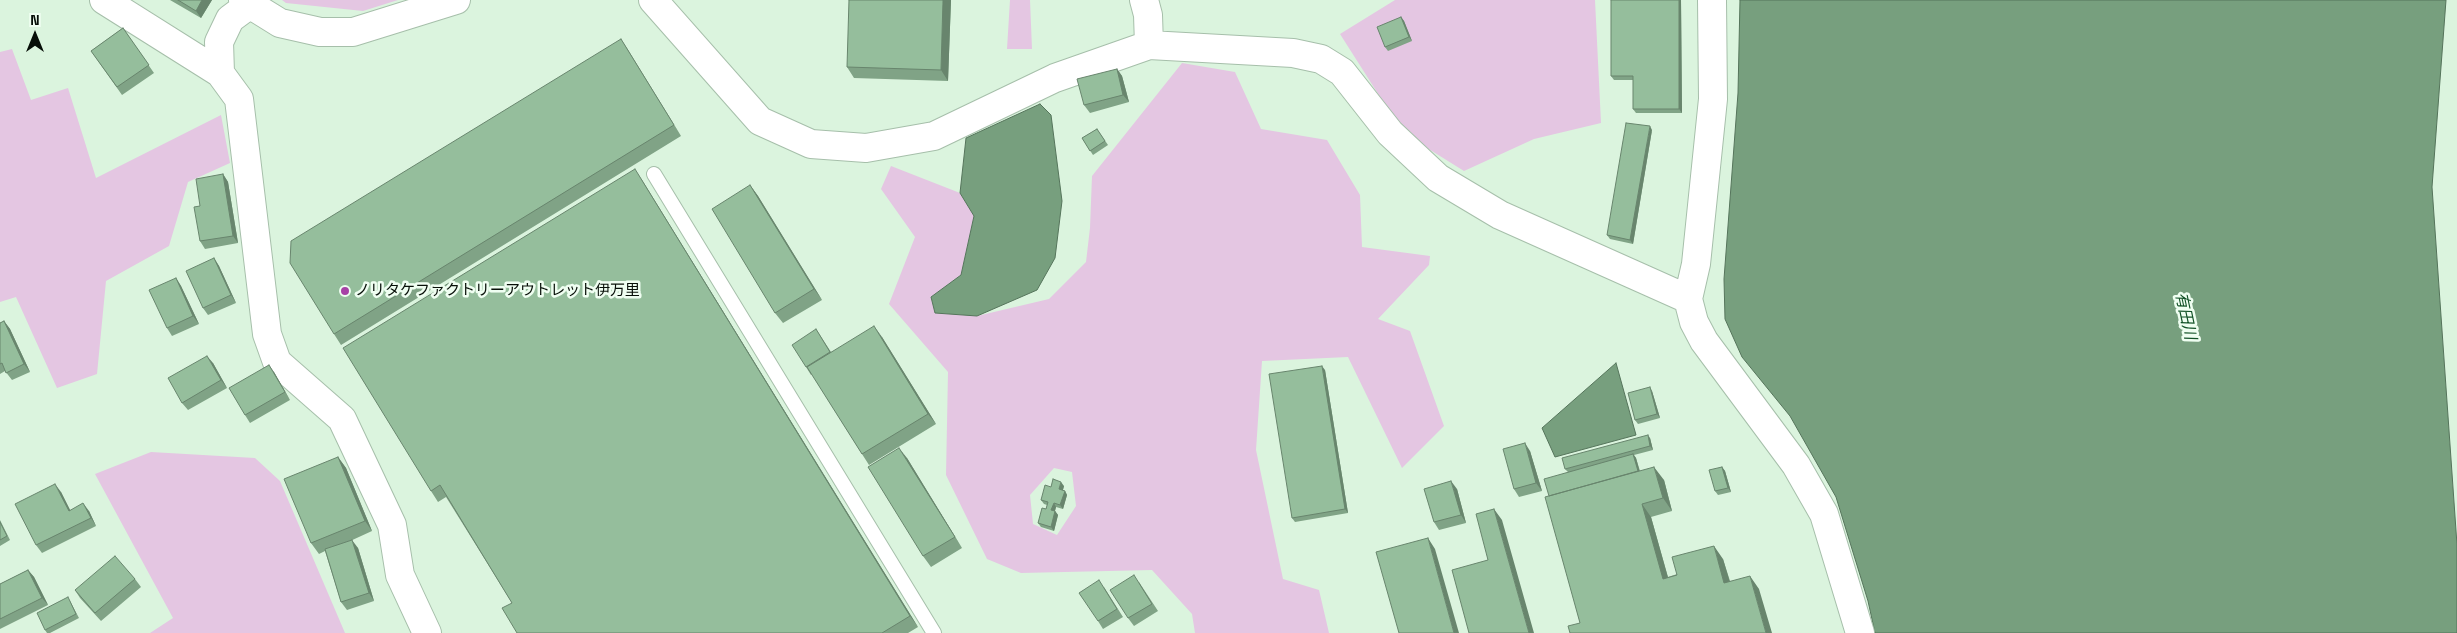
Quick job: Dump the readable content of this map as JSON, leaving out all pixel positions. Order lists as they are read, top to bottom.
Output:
{
  "water": ["有田川"],
  "places": ["ノリタケファクトリーアウトレット伊万里"],
  "north": "top"
}
